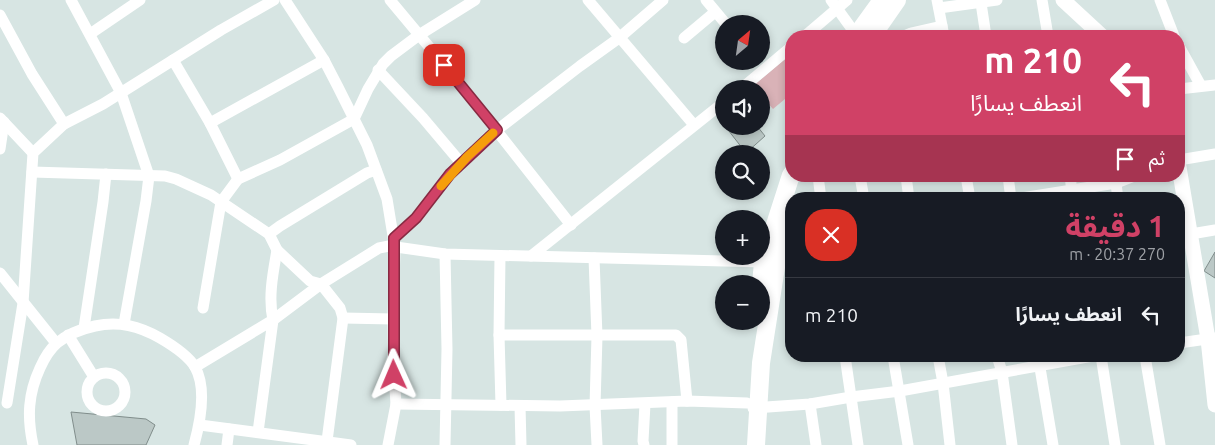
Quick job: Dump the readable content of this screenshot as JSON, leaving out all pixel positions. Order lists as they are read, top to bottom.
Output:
{
  "north": "top right",
  "page": {
    "map_buttons": ["+", "−"],
    "turn": ["210 m", "انعطف يسارًا"],
    "then": "ثم",
    "heading": ["1 دقيقة", "270 m · 20:37"],
    "list": [
      {
        "name": "انعطف يسارًا",
        "value": "210 m"
      }
    ]
  }
}
